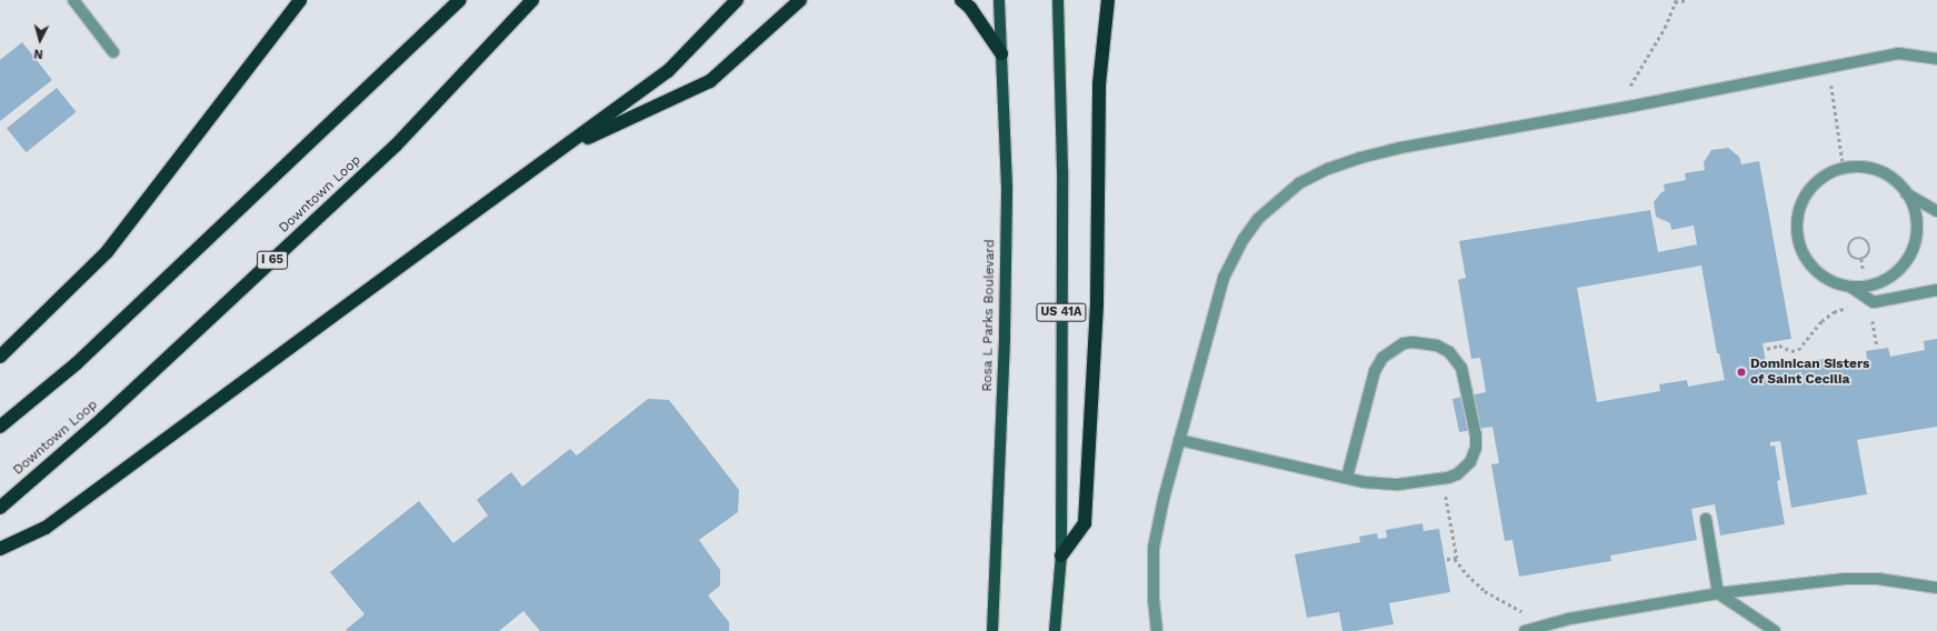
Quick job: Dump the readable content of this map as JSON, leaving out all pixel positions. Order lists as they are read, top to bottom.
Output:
{
  "streets": {
    "highway": ["Downtown Loop", "I 65"],
    "main road": ["US 41A", "Rosa L Parks Boulevard"]
  },
  "places": ["Dominican Sisters of Saint Cecilia"],
  "north": "bottom"
}
